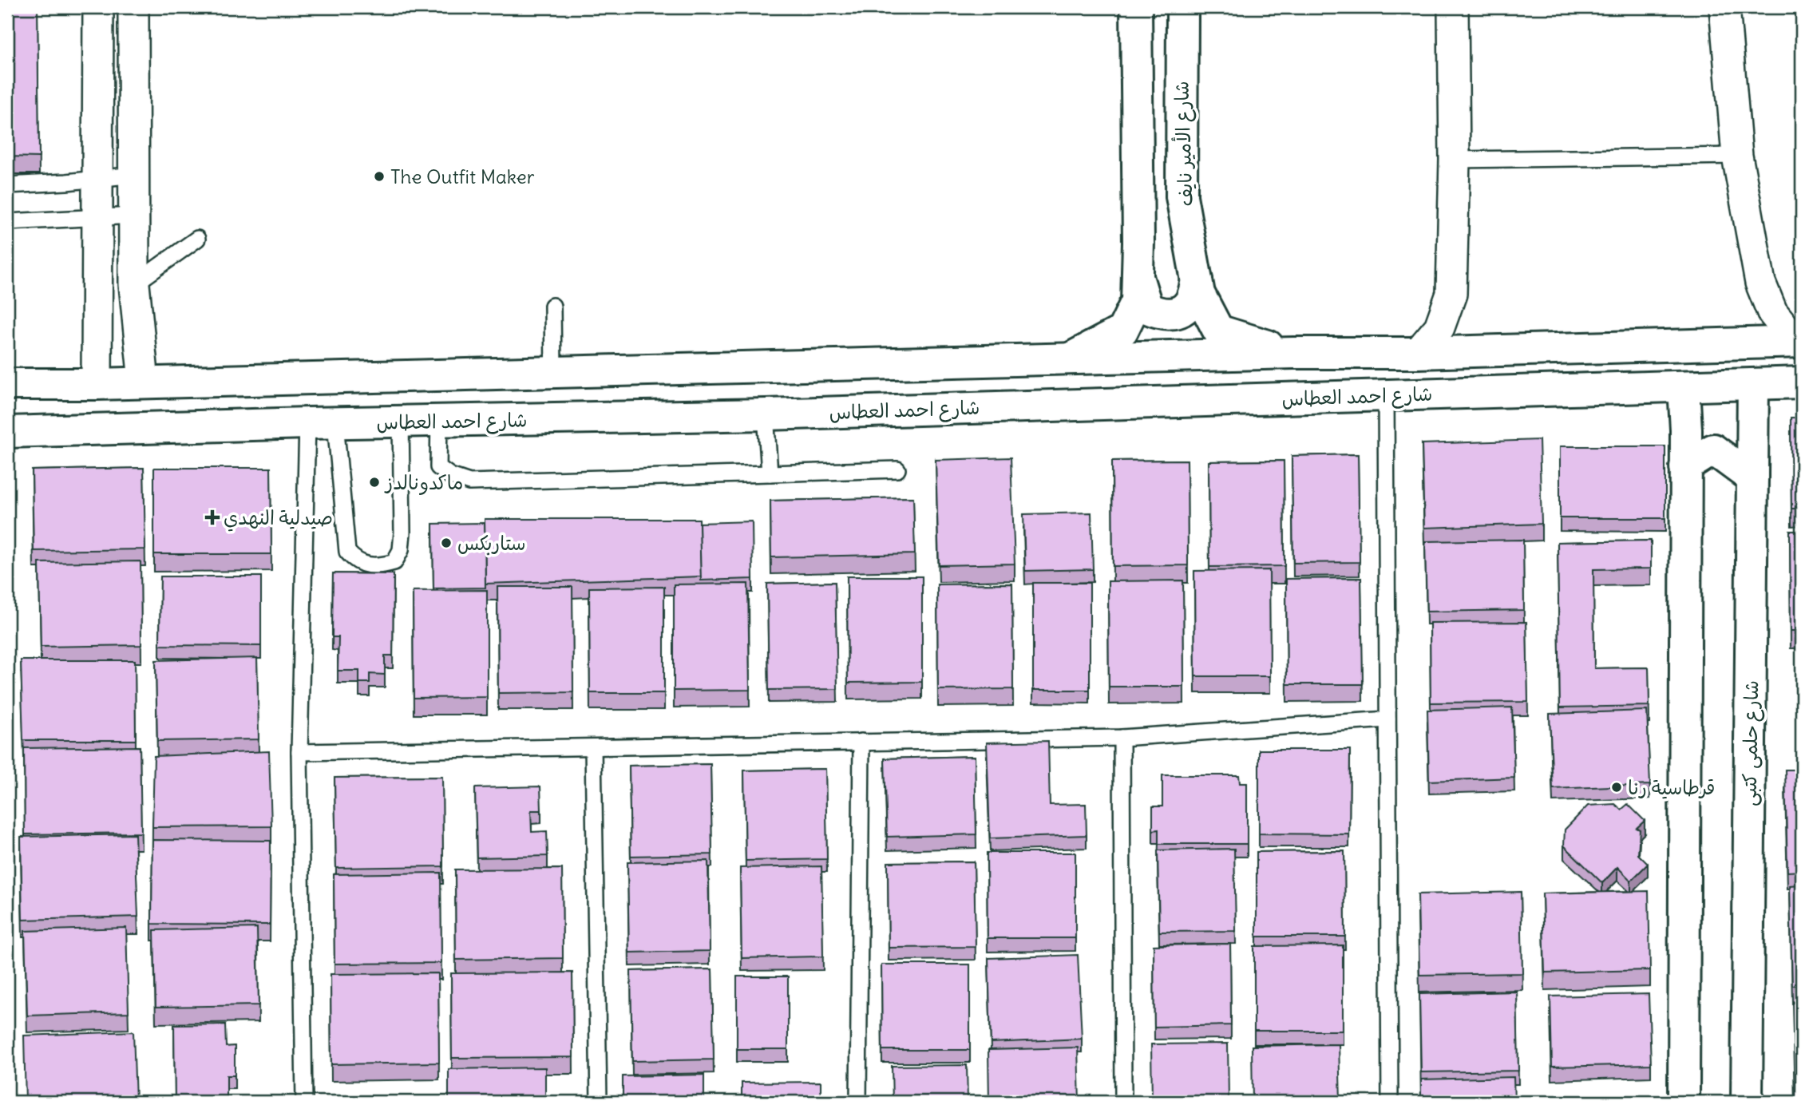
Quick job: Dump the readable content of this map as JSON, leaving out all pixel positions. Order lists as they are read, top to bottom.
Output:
{
  "streets": {
    "street": ["شارع الأمير نايف", "شارع احمد العطاس", "شارع حلمى كتبى"]
  },
  "crossings": [
    ["شارع الأمير نايف", "شارع احمد العطاس"],
    ["شارع احمد العطاس", "شارع حلمى كتبى"]
  ],
  "places": {
    "other": [
      "The Outfit Maker",
      "ماكدونالدز",
      "ستاربكس",
      "قرطاسية رنا"
    ],
    "health": ["صيدلية النهدي"]
  }
}
